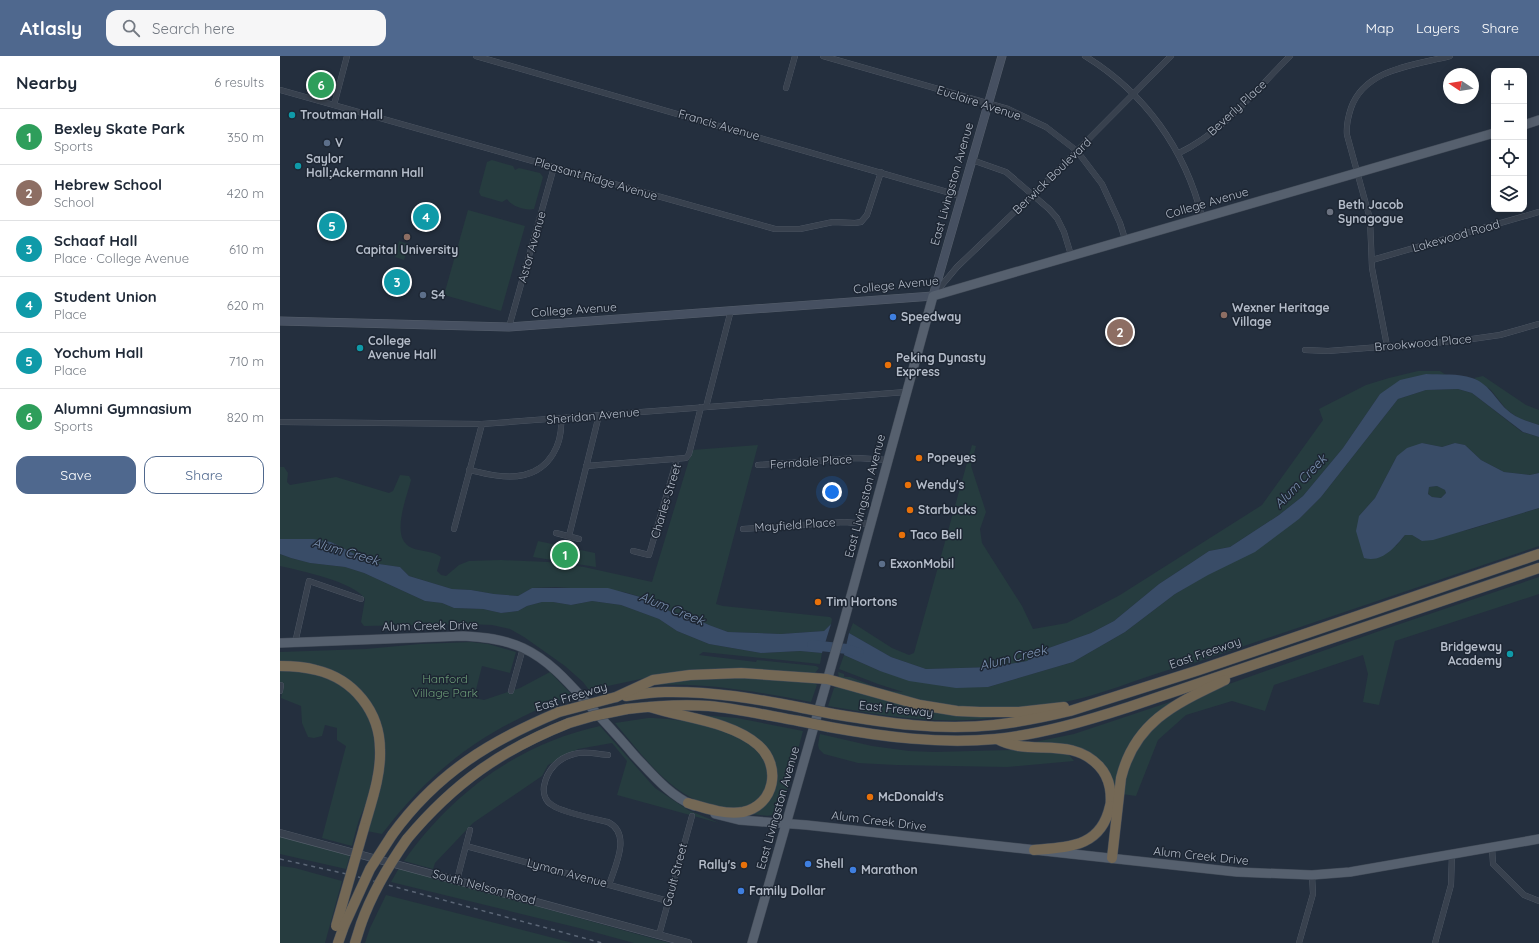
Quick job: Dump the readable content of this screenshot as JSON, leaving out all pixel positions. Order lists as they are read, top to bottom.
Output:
{
  "streets": {
    "highway": ["East Freeway"],
    "main road": ["East Livingston Avenue", "College Avenue", "Alum Creek Drive"],
    "street": [
      "Euclaire Avenue",
      "Beverly Place",
      "Francis Avenue",
      "Berwick Boulevard",
      "Pleasant Ridge Avenue",
      "Lakewood Road",
      "Astor Avenue",
      "Brookwood Place",
      "Sheridan Avenue",
      "Ferndale Place",
      "Charles Street",
      "Mayfield Place",
      "Lyman Avenue",
      "Gault Street",
      "South Nelson Road"
    ]
  },
  "crossings": [
    ["Euclaire Avenue", "Berwick Boulevard"],
    ["Euclaire Avenue", "East Livingston Avenue"],
    ["Euclaire Avenue", "College Avenue"],
    ["Francis Avenue", "Pleasant Ridge Avenue"],
    ["Francis Avenue", "East Livingston Avenue"],
    ["Berwick Boulevard", "East Livingston Avenue"],
    ["Berwick Boulevard", "College Avenue"],
    ["Pleasant Ridge Avenue", "Astor Avenue"],
    ["East Livingston Avenue", "College Avenue"],
    ["East Livingston Avenue", "Sheridan Avenue"],
    ["East Livingston Avenue", "Ferndale Place"],
    ["East Livingston Avenue", "Mayfield Place"],
    ["East Livingston Avenue", "Alum Creek Drive"],
    ["College Avenue", "Astor Avenue"],
    ["College Avenue", "Charles Street"],
    ["Sheridan Avenue", "Charles Street"],
    ["Lyman Avenue", "Gault Street"],
    ["Gault Street", "South Nelson Road"]
  ],
  "water": ["Alum Creek"],
  "parks": ["Hanford Village Park"],
  "places": [
    "Troutman Hall",
    "V",
    "Saylor Hall;Ackermann Hall",
    "Beth Jacob Synagogue",
    "Capital University",
    "S4",
    "Wexner Heritage Village",
    "Speedway",
    "College Avenue Hall",
    "Peking Dynasty Express",
    "Popeyes",
    "Wendy's",
    "Starbucks",
    "Taco Bell",
    "ExxonMobil",
    "Tim Hortons",
    "Bridgeway Academy",
    "McDonald's",
    "Shell",
    "Rally's",
    "Marathon",
    "Family Dollar"
  ],
  "north": "left",
  "page": {
    "header": "Atlasly",
    "search": "Search here",
    "nav": ["Map", "Layers", "Share"],
    "heading": ["Nearby", "6 results"],
    "map_buttons": ["+", "−"],
    "pins": [
      "6",
      "4",
      "5",
      "3",
      "2",
      "1"
    ],
    "list": [
      {
        "mark": "1",
        "name": "Bexley Skate Park",
        "note": "Sports",
        "value": "350 m"
      },
      {
        "mark": "2",
        "name": "Hebrew School",
        "note": "School",
        "value": "420 m"
      },
      {
        "mark": "3",
        "name": "Schaaf Hall",
        "note": "Place · College Avenue",
        "value": "610 m"
      },
      {
        "mark": "4",
        "name": "Student Union",
        "note": "Place",
        "value": "620 m"
      },
      {
        "mark": "5",
        "name": "Yochum Hall",
        "note": "Place",
        "value": "710 m"
      },
      {
        "mark": "6",
        "name": "Alumni Gymnasium",
        "note": "Sports",
        "value": "820 m"
      }
    ],
    "buttons": ["Save", "Share"]
  }
}
